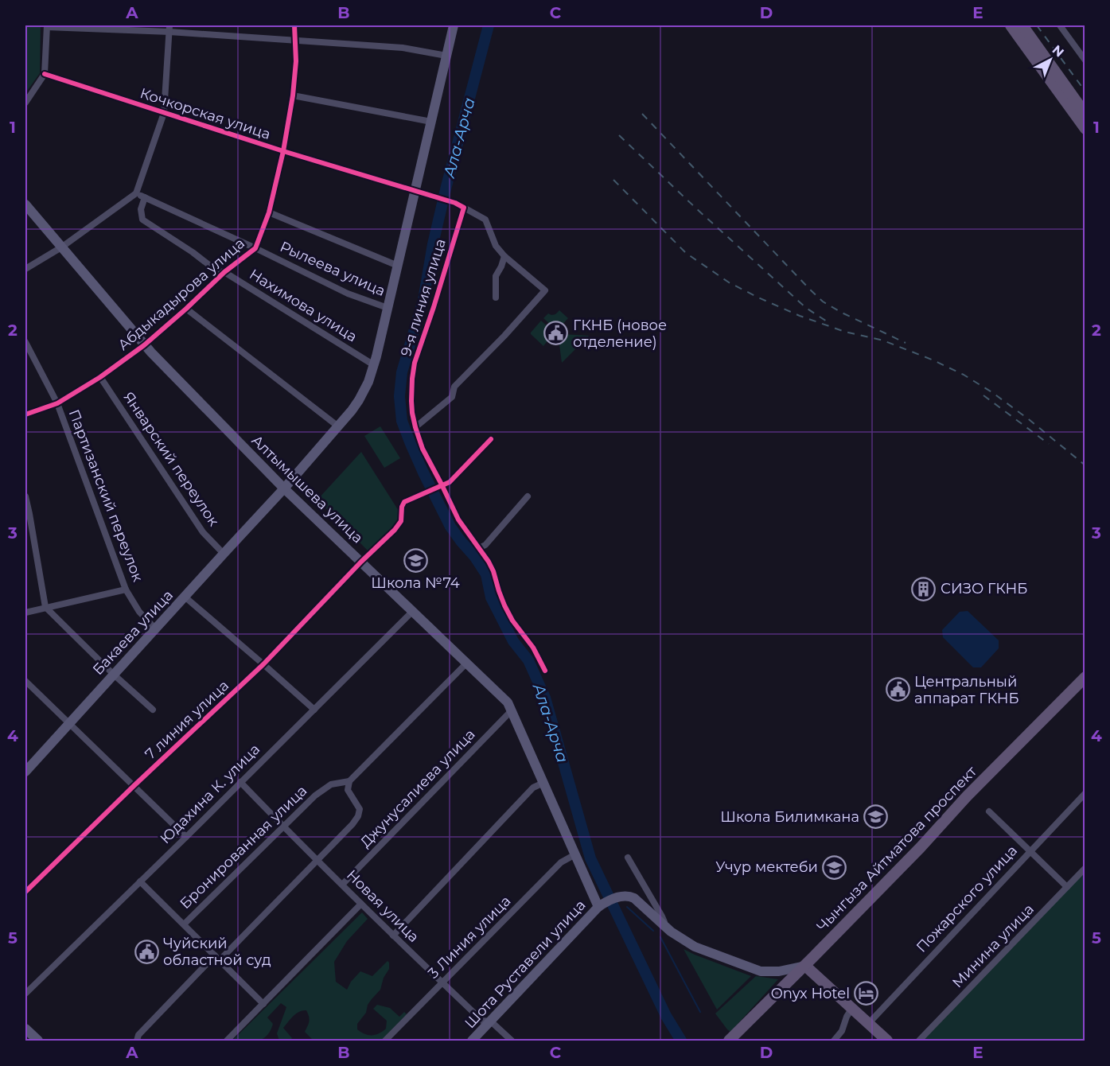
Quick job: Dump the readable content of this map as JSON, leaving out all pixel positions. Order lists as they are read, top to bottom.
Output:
{
  "streets": {
    "main road": [
      "Алтымышева улица",
      "Бакаева улица",
      "Чынгыза Айтматова проспект",
      "Шота Руставели улица"
    ],
    "street": [
      "Кочкорская улица",
      "Рылеева улица",
      "Абдыкадырова улица",
      "9-я линия улица",
      "Нахимова улица",
      "Январский переулок",
      "Партизанский переулок",
      "7 линия улица",
      "Джунусалиева улица",
      "Юдахина К. улица",
      "Бронированная улица",
      "Пожарского улица",
      "Новая улица",
      "3 Линия улица",
      "Минина улица"
    ]
  },
  "crossings": [
    ["Кочкорская улица", "Абдыкадырова улица"],
    ["Рылеева улица", "Абдыкадырова улица"],
    ["Рылеева улица", "Нахимова улица"],
    ["Абдыкадырова улица", "Нахимова улица"],
    ["Абдыкадырова улица", "Январский переулок"],
    ["Абдыкадырова улица", "Алтымышева улица"],
    ["Абдыкадырова улица", "Партизанский переулок"],
    ["9-я линия улица", "7 линия улица"],
    ["Алтымышева улица", "7 линия улица"],
    ["Алтымышева улица", "Джунусалиева улица"],
    ["Алтымышева улица", "Юдахина К. улица"],
    ["Алтымышева улица", "Бронированная улица"],
    ["Алтымышева улица", "3 Линия улица"],
    ["Алтымышева улица", "Шота Руставели улица"],
    ["Партизанский переулок", "Бакаева улица"],
    ["Бакаева улица", "7 линия улица"],
    ["Бакаева улица", "Юдахина К. улица"],
    ["Джунусалиева улица", "Новая улица"],
    ["Юдахина К. улица", "Бронированная улица"],
    ["Юдахина К. улица", "Новая улица"],
    ["Бронированная улица", "Новая улица"],
    ["Новая улица", "3 Линия улица"],
    ["Новая улица", "Шота Руставели улица"]
  ],
  "water": ["Ала-Арча"],
  "places": {
    "public building": ["ГКНБ (новое отделение)", "Центральный аппарат ГКНБ", "Чуйский областной суд"],
    "school or university": ["Школа №74", "Школа Билимкана", "Учур мектеби"],
    "building": ["СИЗО ГКНБ"],
    "hotel": ["Onyx Hotel"]
  },
  "north": "top right",
  "grid": {
    "columns": [
      "A",
      "B",
      "C",
      "D",
      "E"
    ],
    "rows": [
      "1",
      "2",
      "3",
      "4",
      "5"
    ]
  }
}
